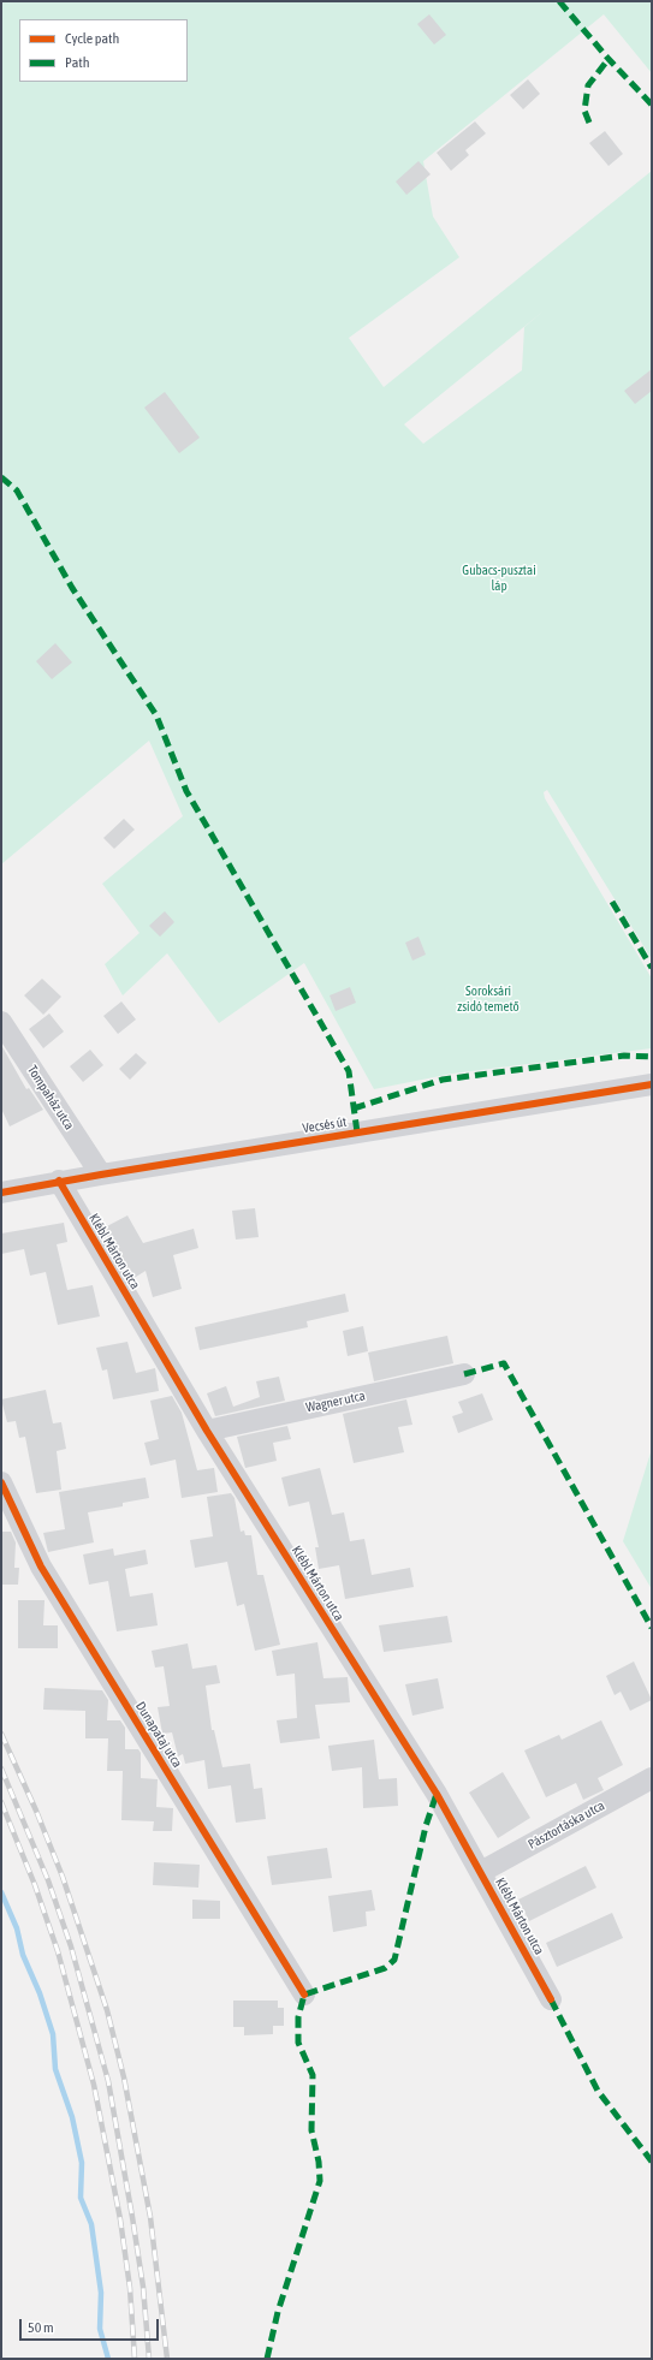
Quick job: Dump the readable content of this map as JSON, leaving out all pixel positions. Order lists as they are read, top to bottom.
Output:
{
  "streets": {
    "street": [
      "Tompaház utca",
      "Vecsés út",
      "Klébl Márton utca",
      "Wagner utca",
      "Dunapataj utca",
      "Pásztortáska utca"
    ]
  },
  "crossings": [
    ["Tompaház utca", "Vecsés út"],
    ["Vecsés út", "Klébl Márton utca"],
    ["Klébl Márton utca", "Wagner utca"],
    ["Klébl Márton utca", "Pásztortáska utca"]
  ],
  "parks": ["Gubacs-pusztai láp", "Soroksári zsidó temető"],
  "legend": ["Cycle path", "Path"],
  "scale_bar": "50 m"
}
